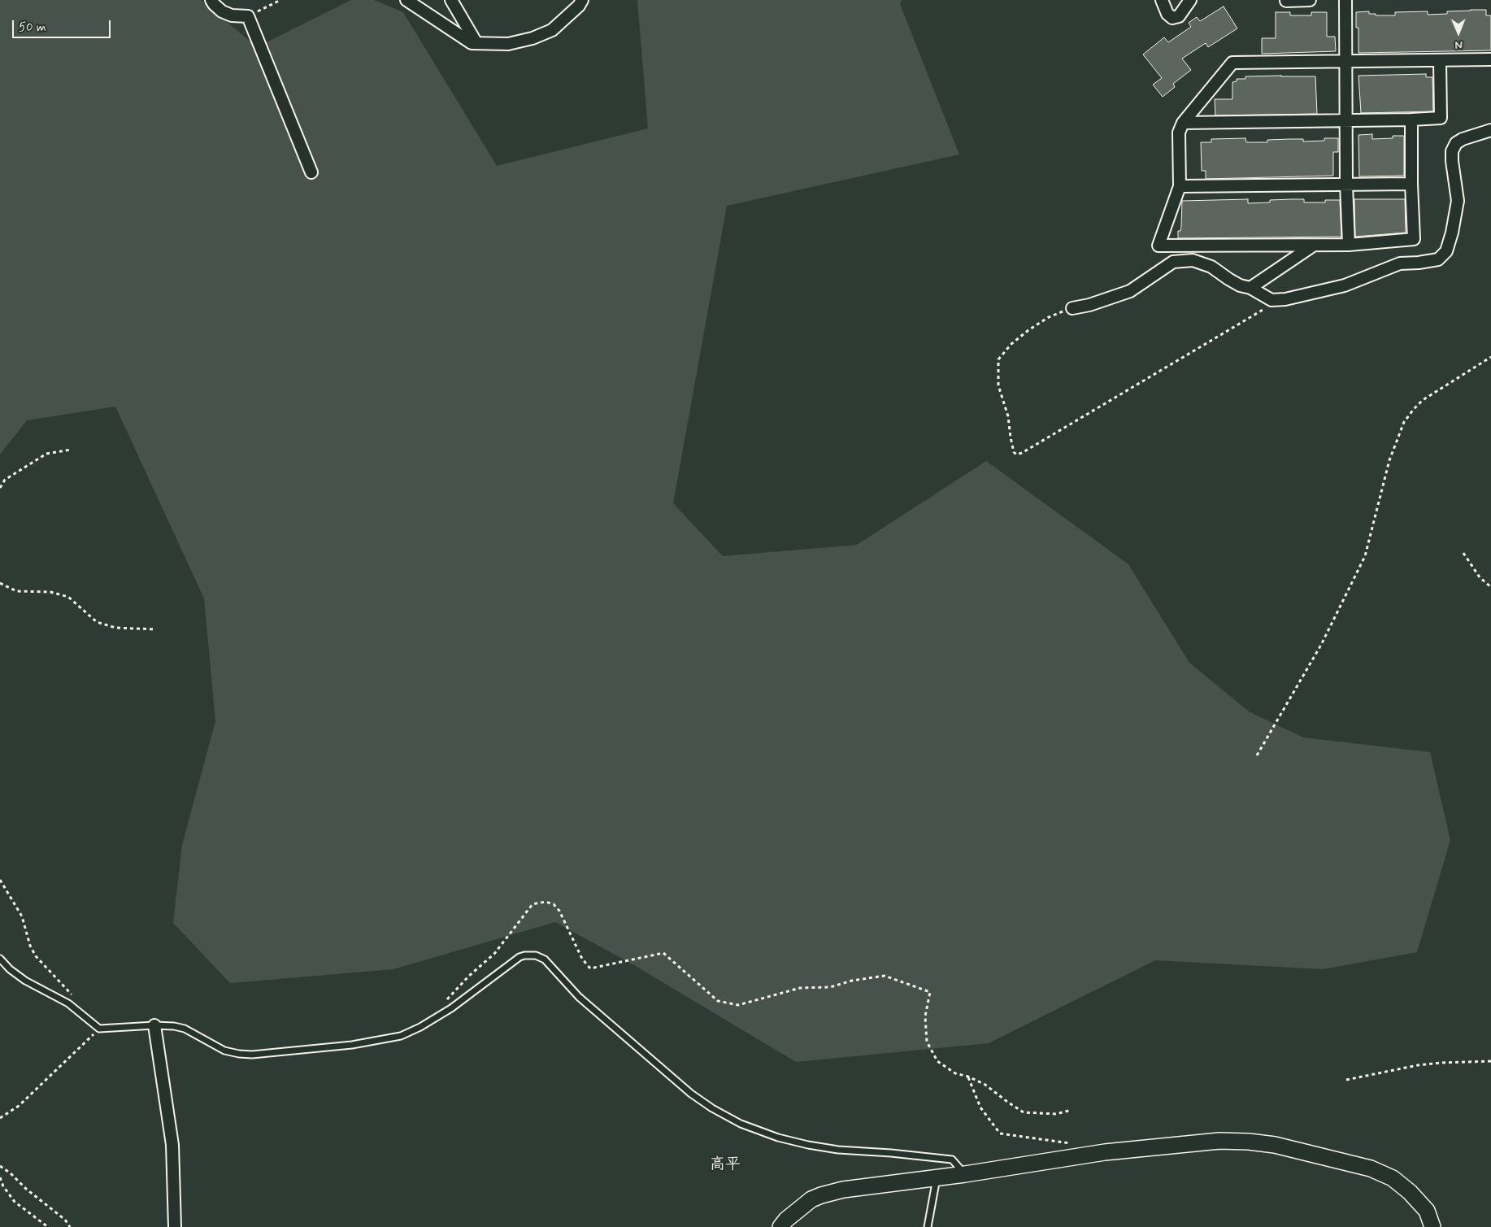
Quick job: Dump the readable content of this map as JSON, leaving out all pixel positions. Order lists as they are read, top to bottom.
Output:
{
  "districts": ["高平"],
  "scale_bar": "50 m",
  "north": "bottom"
}
